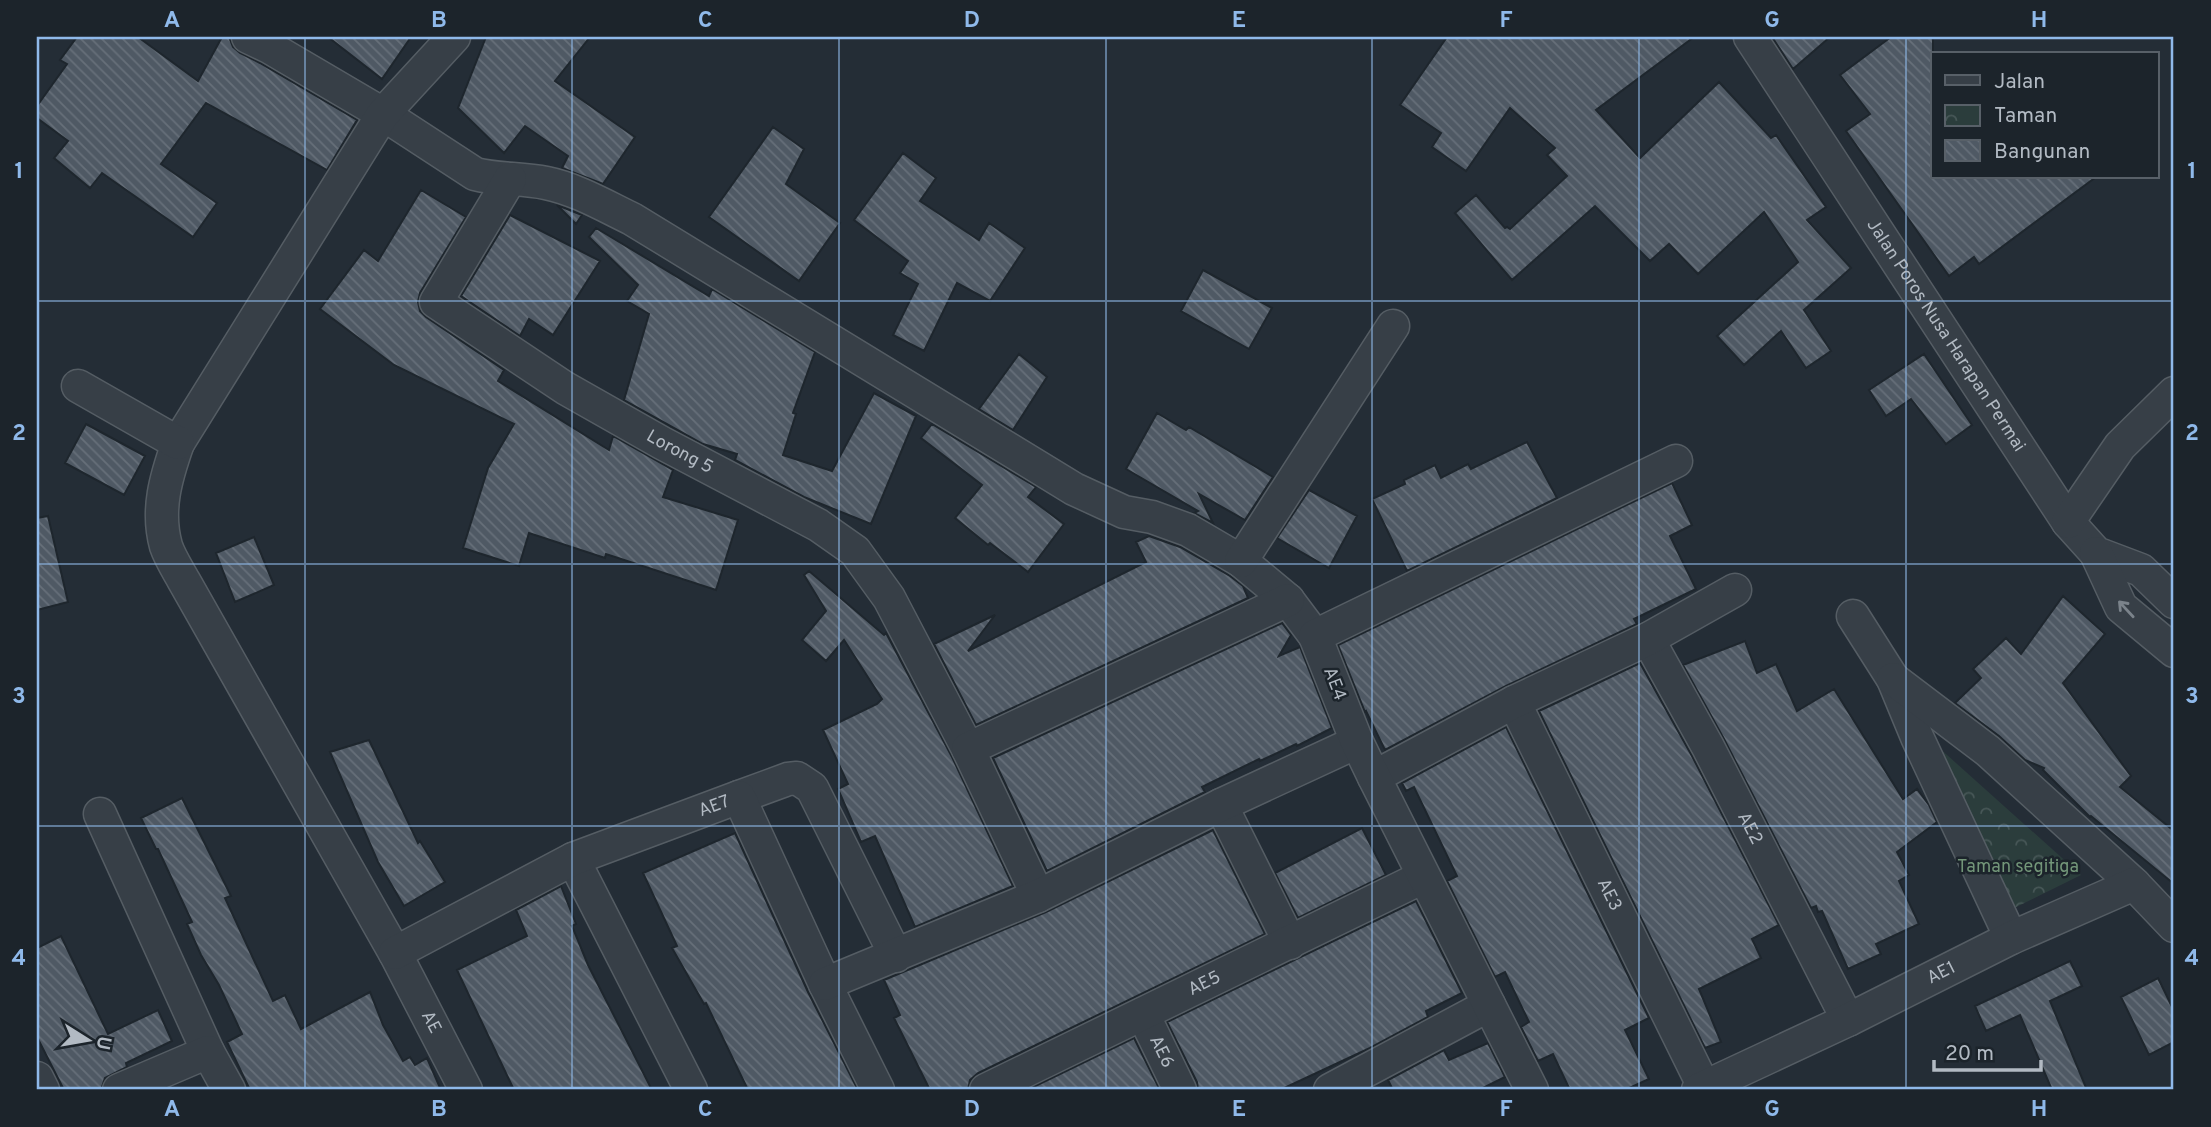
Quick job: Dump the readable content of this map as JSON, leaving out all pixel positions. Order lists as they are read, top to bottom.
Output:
{
  "streets": {
    "street": [
      "Jalan Poros Nusa Harapan Permai",
      "Lorong 5",
      "AE4",
      "AE7",
      "AE2",
      "AE3",
      "AE1",
      "AE5",
      "AE",
      "AE6"
    ]
  },
  "crossings": [
    ["Lorong 5", "AE4"],
    ["AE4", "AE5"],
    ["AE4", "AE"],
    ["AE7", "AE"],
    ["AE2", "AE1"],
    ["AE3", "AE1"],
    ["AE5", "AE6"]
  ],
  "parks": ["Taman segitiga"],
  "legend": ["Jalan", "Taman", "Bangunan"],
  "scale_bar": "20 m",
  "north": "right",
  "grid": {
    "columns": [
      "A",
      "B",
      "C",
      "D",
      "E",
      "F",
      "G",
      "H"
    ],
    "rows": [
      "1",
      "2",
      "3",
      "4"
    ]
  }
}
